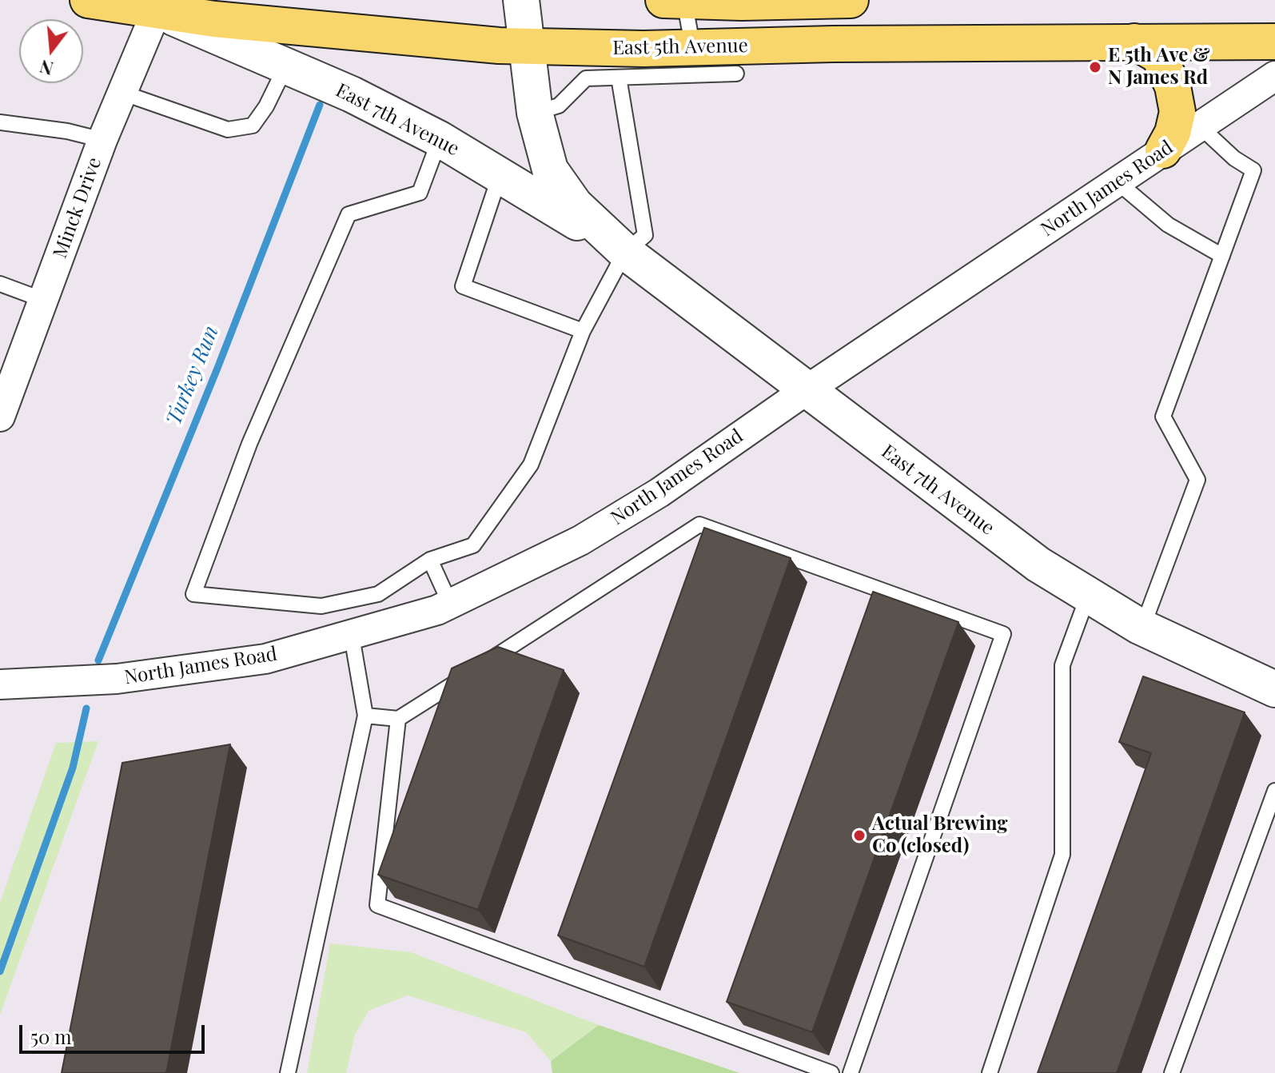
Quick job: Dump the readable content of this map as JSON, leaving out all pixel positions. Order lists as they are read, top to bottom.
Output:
{
  "streets": {
    "main road": ["East 5th Avenue"],
    "street": ["East 7th Avenue", "North James Road", "Minck Drive"]
  },
  "crossings": [
    ["East 5th Avenue", "East 7th Avenue"],
    ["East 5th Avenue", "Minck Drive"],
    ["East 7th Avenue", "North James Road"],
    ["East 7th Avenue", "Minck Drive"]
  ],
  "water": ["Turkey Run"],
  "places": ["E 5th Ave & N James Rd", "Actual Brewing Co (closed)"],
  "scale_bar": "50 m",
  "north": "bottom"
}
